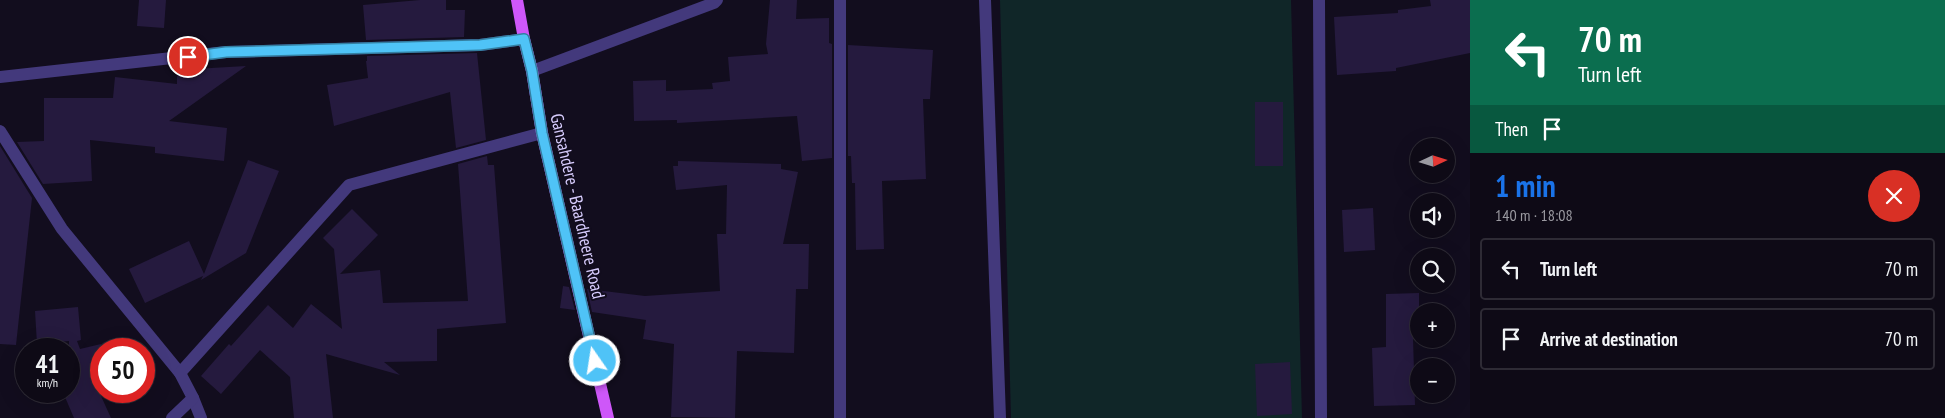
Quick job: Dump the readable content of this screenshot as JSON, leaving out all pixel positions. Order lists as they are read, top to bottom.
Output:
{
  "streets": {
    "main road": ["Gansahdere - Baardheere Road"]
  },
  "north": "right",
  "page": {
    "turn": ["70 m", "Turn left"],
    "then": "Then",
    "map_buttons": ["+", "−"],
    "heading": ["1 min", "140 m · 18:08"],
    "list": [
      {
        "name": "Turn left",
        "value": "70 m"
      },
      {
        "name": "Arrive at destination",
        "value": "70 m"
      }
    ],
    "speed": "41 km/h",
    "limit": "50"
  }
}
